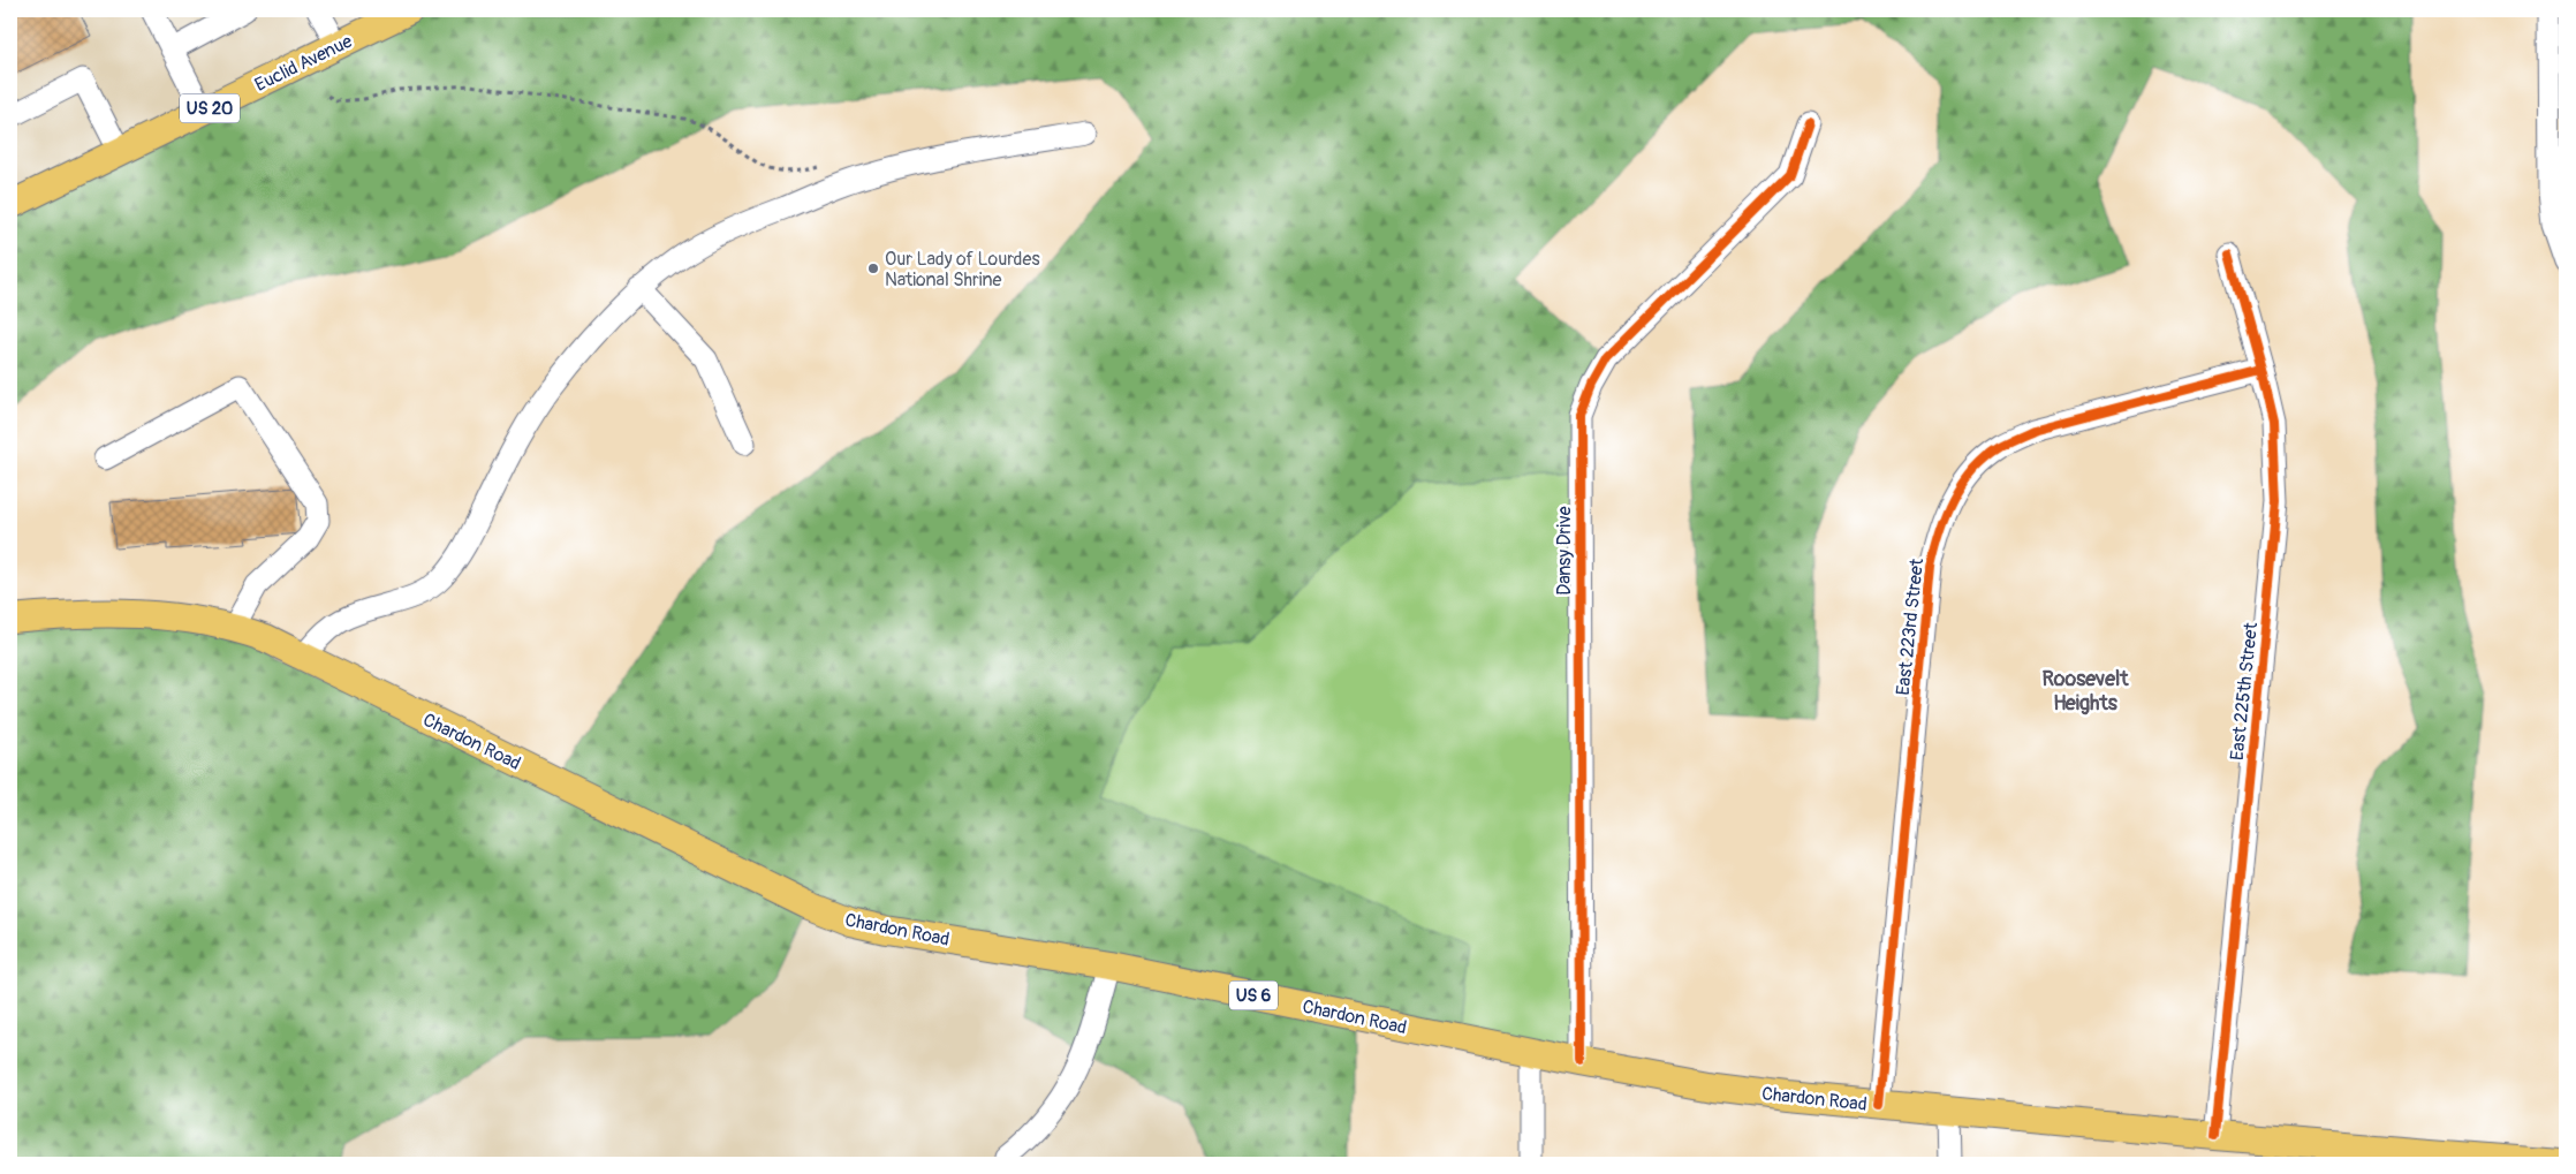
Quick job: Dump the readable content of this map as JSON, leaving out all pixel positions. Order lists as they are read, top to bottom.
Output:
{
  "streets": {
    "main road": [
      "Euclid Avenue",
      "US 20",
      "Chardon Road",
      "US 6"
    ],
    "street": ["Dansy Drive", "East 223rd Street", "East 225th Street"]
  },
  "crossings": [
    ["Dansy Drive", "Chardon Road"],
    ["East 223rd Street", "East 225th Street"],
    ["East 223rd Street", "Chardon Road"],
    ["East 225th Street", "Chardon Road"]
  ],
  "districts": ["Roosevelt Heights"],
  "places": ["Our Lady of Lourdes National Shrine"]
}
